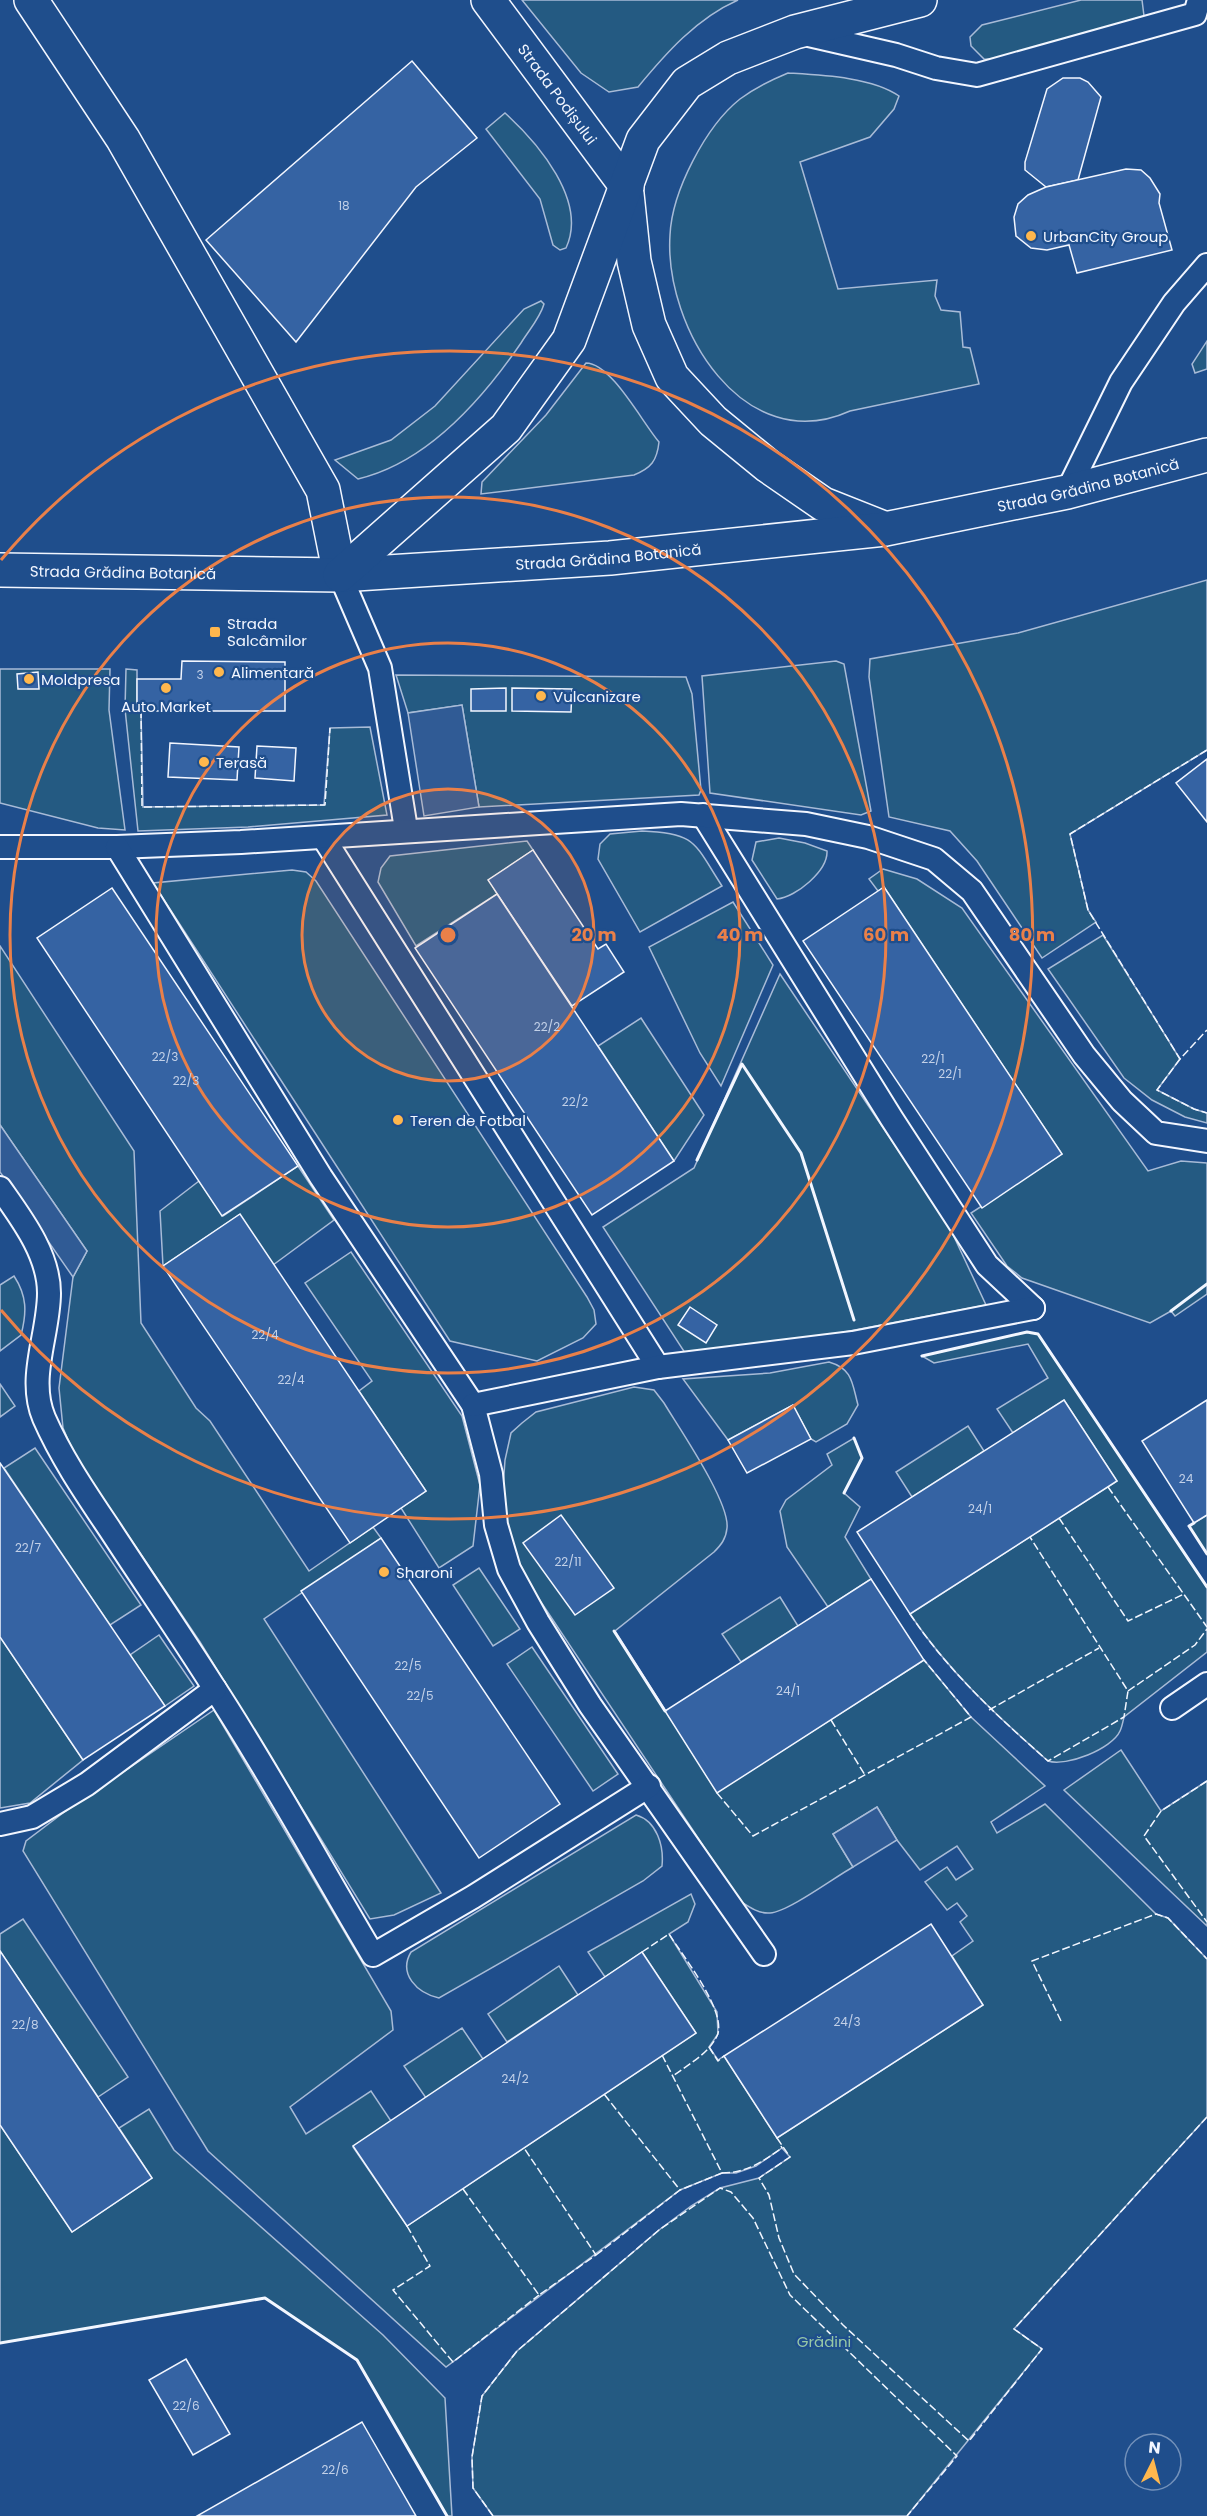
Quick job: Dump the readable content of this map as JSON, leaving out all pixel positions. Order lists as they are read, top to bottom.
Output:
{
  "streets": {
    "main road": ["Strada Podișului", "Strada Grădina Botanică"]
  },
  "parks": ["Grădini"],
  "places": {
    "other": [
      "UrbanCity Group",
      "Alimentară",
      "Moldpresa",
      "Auto Market",
      "Vulcanizare",
      "Terasă",
      "Teren de Fotbal",
      "Sharoni"
    ],
    "transit": ["Strada Salcâmilor"]
  },
  "house_numbers": [
    "18",
    "3",
    "22/2",
    "22/3",
    "22/1",
    "22/1",
    "22/3",
    "22/2",
    "22/4",
    "22/4",
    "24",
    "24/1",
    "22/7",
    "22/11",
    "22/5",
    "24/1",
    "22/5",
    "24/3",
    "22/8",
    "24/2",
    "22/6",
    "22/6"
  ],
  "north": "top",
  "rings": [
    "20 m",
    "40 m",
    "60 m",
    "80 m"
  ]
}
